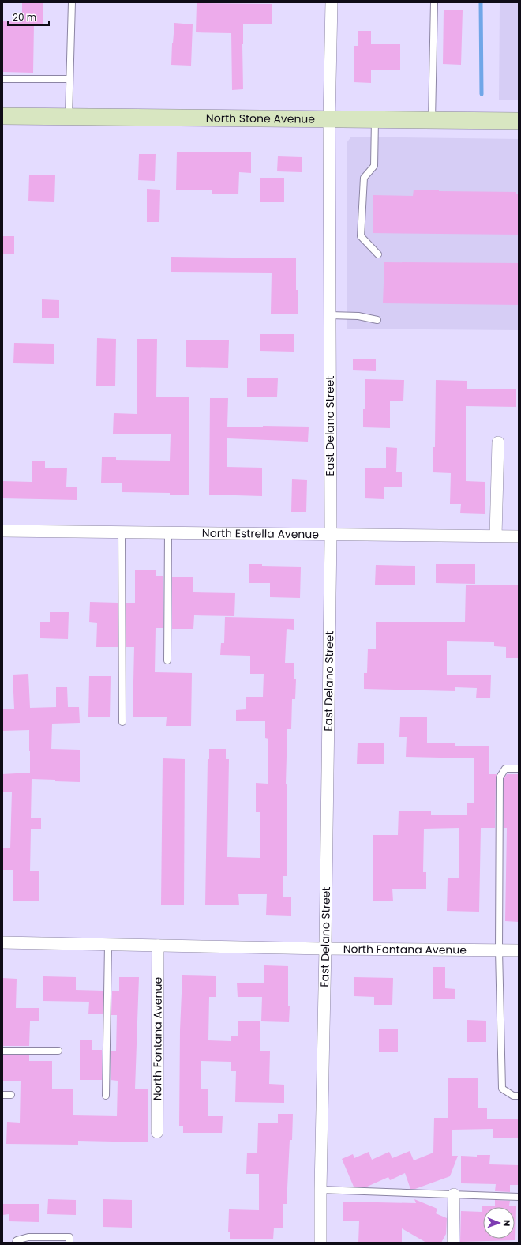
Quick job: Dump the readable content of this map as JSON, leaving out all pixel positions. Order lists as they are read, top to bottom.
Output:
{
  "streets": {
    "main road": ["North Stone Avenue"],
    "street": ["East Delano Street", "North Estrella Avenue", "North Fontana Avenue"]
  },
  "crossings": [
    ["North Stone Avenue", "East Delano Street"],
    ["East Delano Street", "North Estrella Avenue"],
    ["East Delano Street", "North Fontana Avenue"]
  ],
  "scale_bar": "20 m",
  "north": "right"
}
